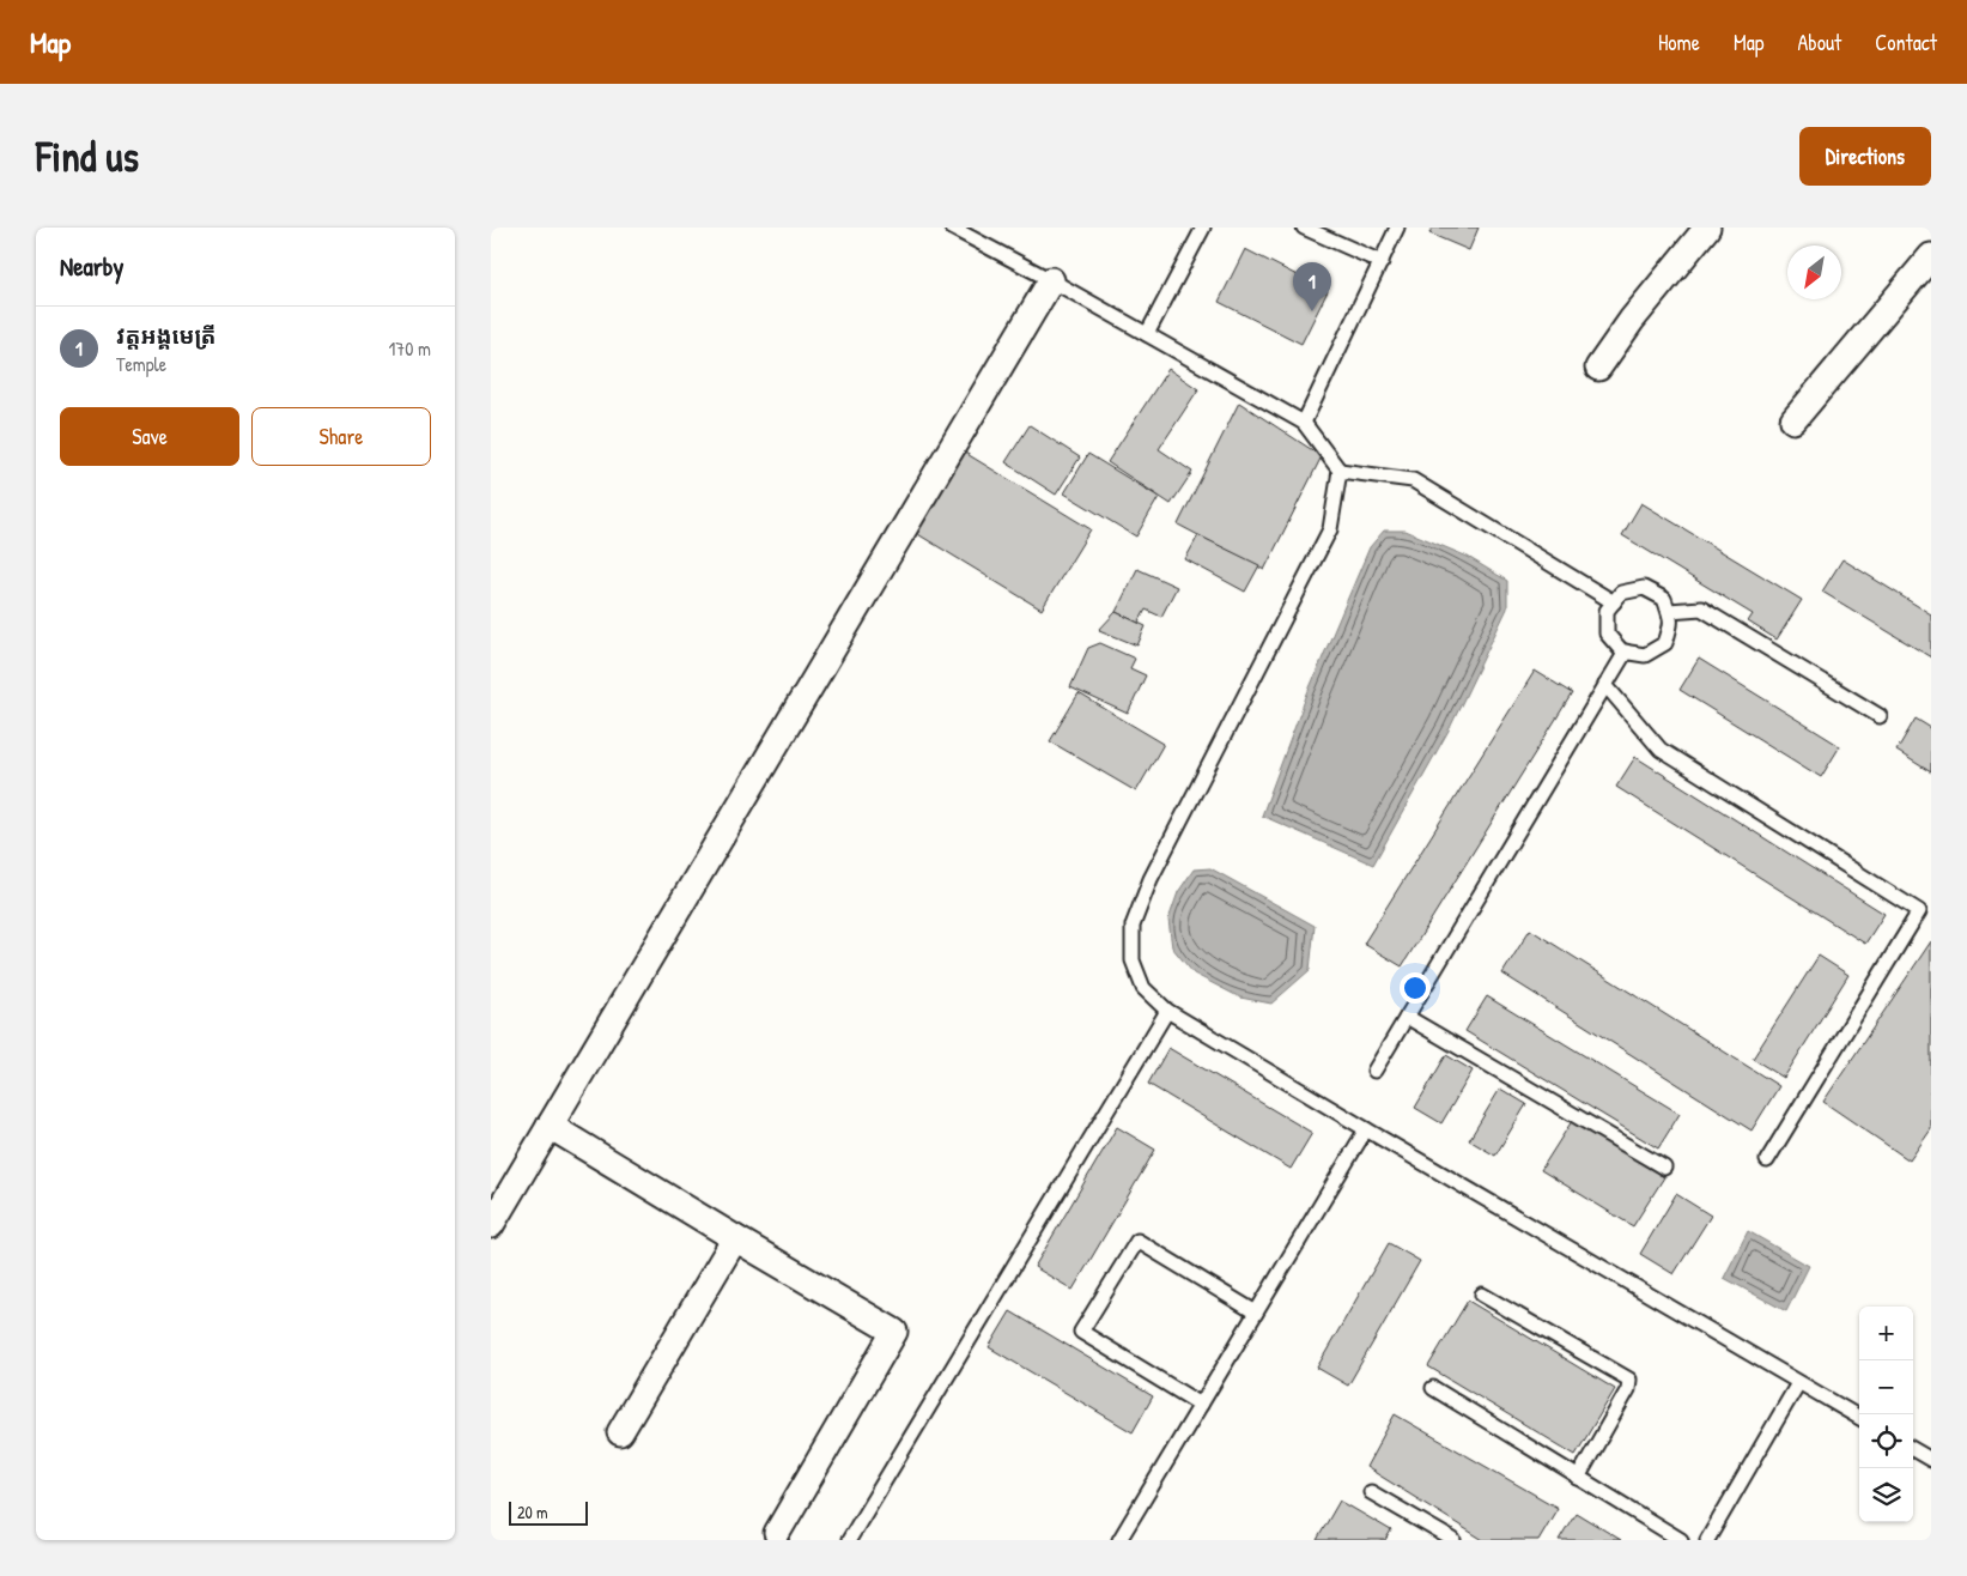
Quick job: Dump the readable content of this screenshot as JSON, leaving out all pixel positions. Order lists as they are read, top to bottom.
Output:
{
  "scale_bar": "20 m",
  "north": "bottom left",
  "page": {
    "header": "Map",
    "nav": [
      "Home",
      "Map",
      "About",
      "Contact"
    ],
    "buttons": [
      "Directions",
      ["Save", "Share"]
    ],
    "title": "Find us",
    "heading": "Nearby",
    "pins": "1",
    "list": [
      {
        "mark": "1",
        "name": "វត្តអង្គមេត្រី",
        "note": "Temple",
        "value": "170 m"
      }
    ],
    "map_buttons": ["+", "−"],
    "scale": "20 m"
  }
}
